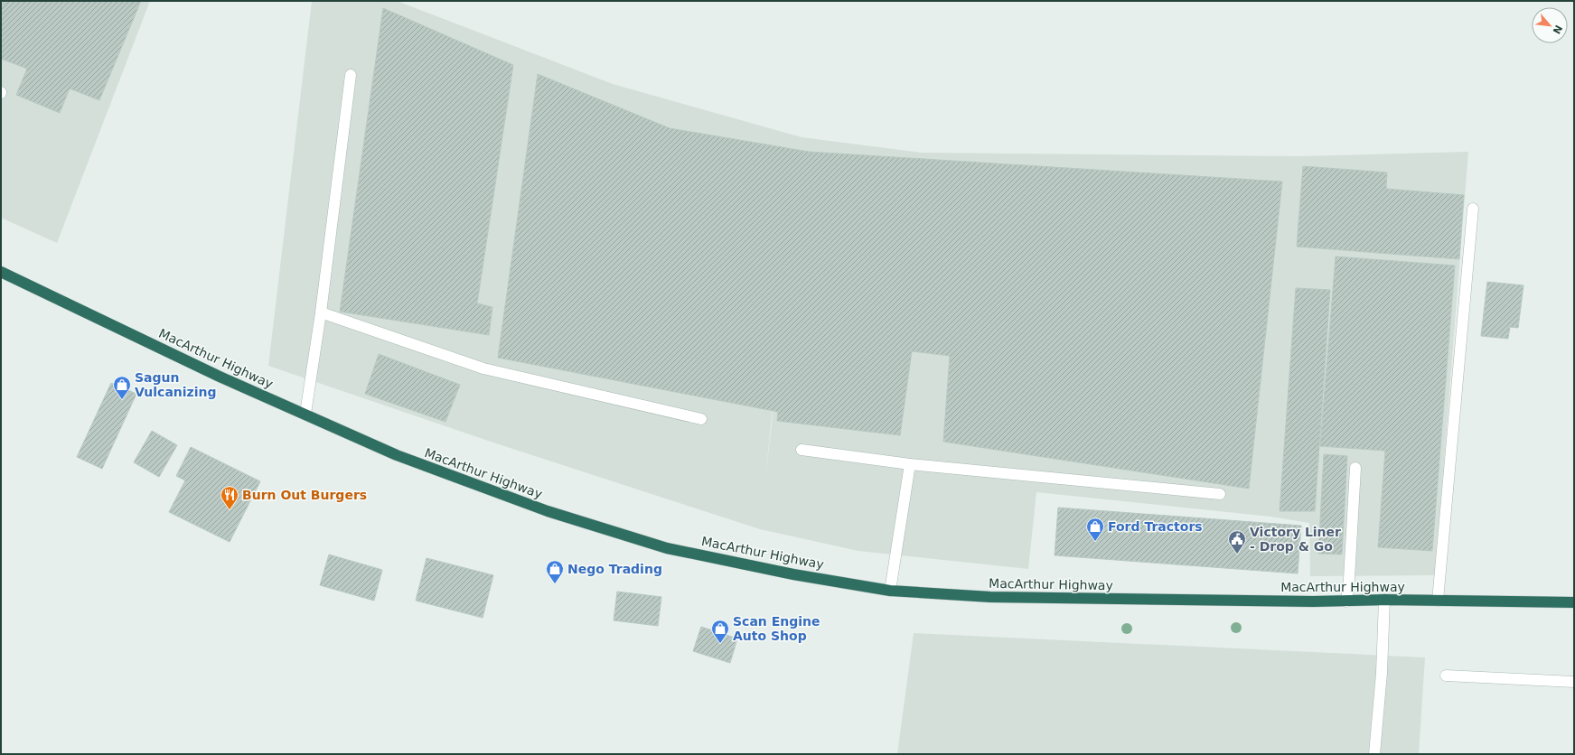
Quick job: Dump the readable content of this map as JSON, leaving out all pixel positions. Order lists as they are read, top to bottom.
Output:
{
  "streets": {
    "highway": ["MacArthur Highway"]
  },
  "places": {
    "shop": [
      "Sagun Vulcanizing",
      "Ford Tractors",
      "Nego Trading",
      "Scan Engine Auto Shop"
    ],
    "restaurant": ["Burn Out Burgers"],
    "public building": ["Victory Liner - Drop & Go"]
  },
  "north": "bottom right"
}
